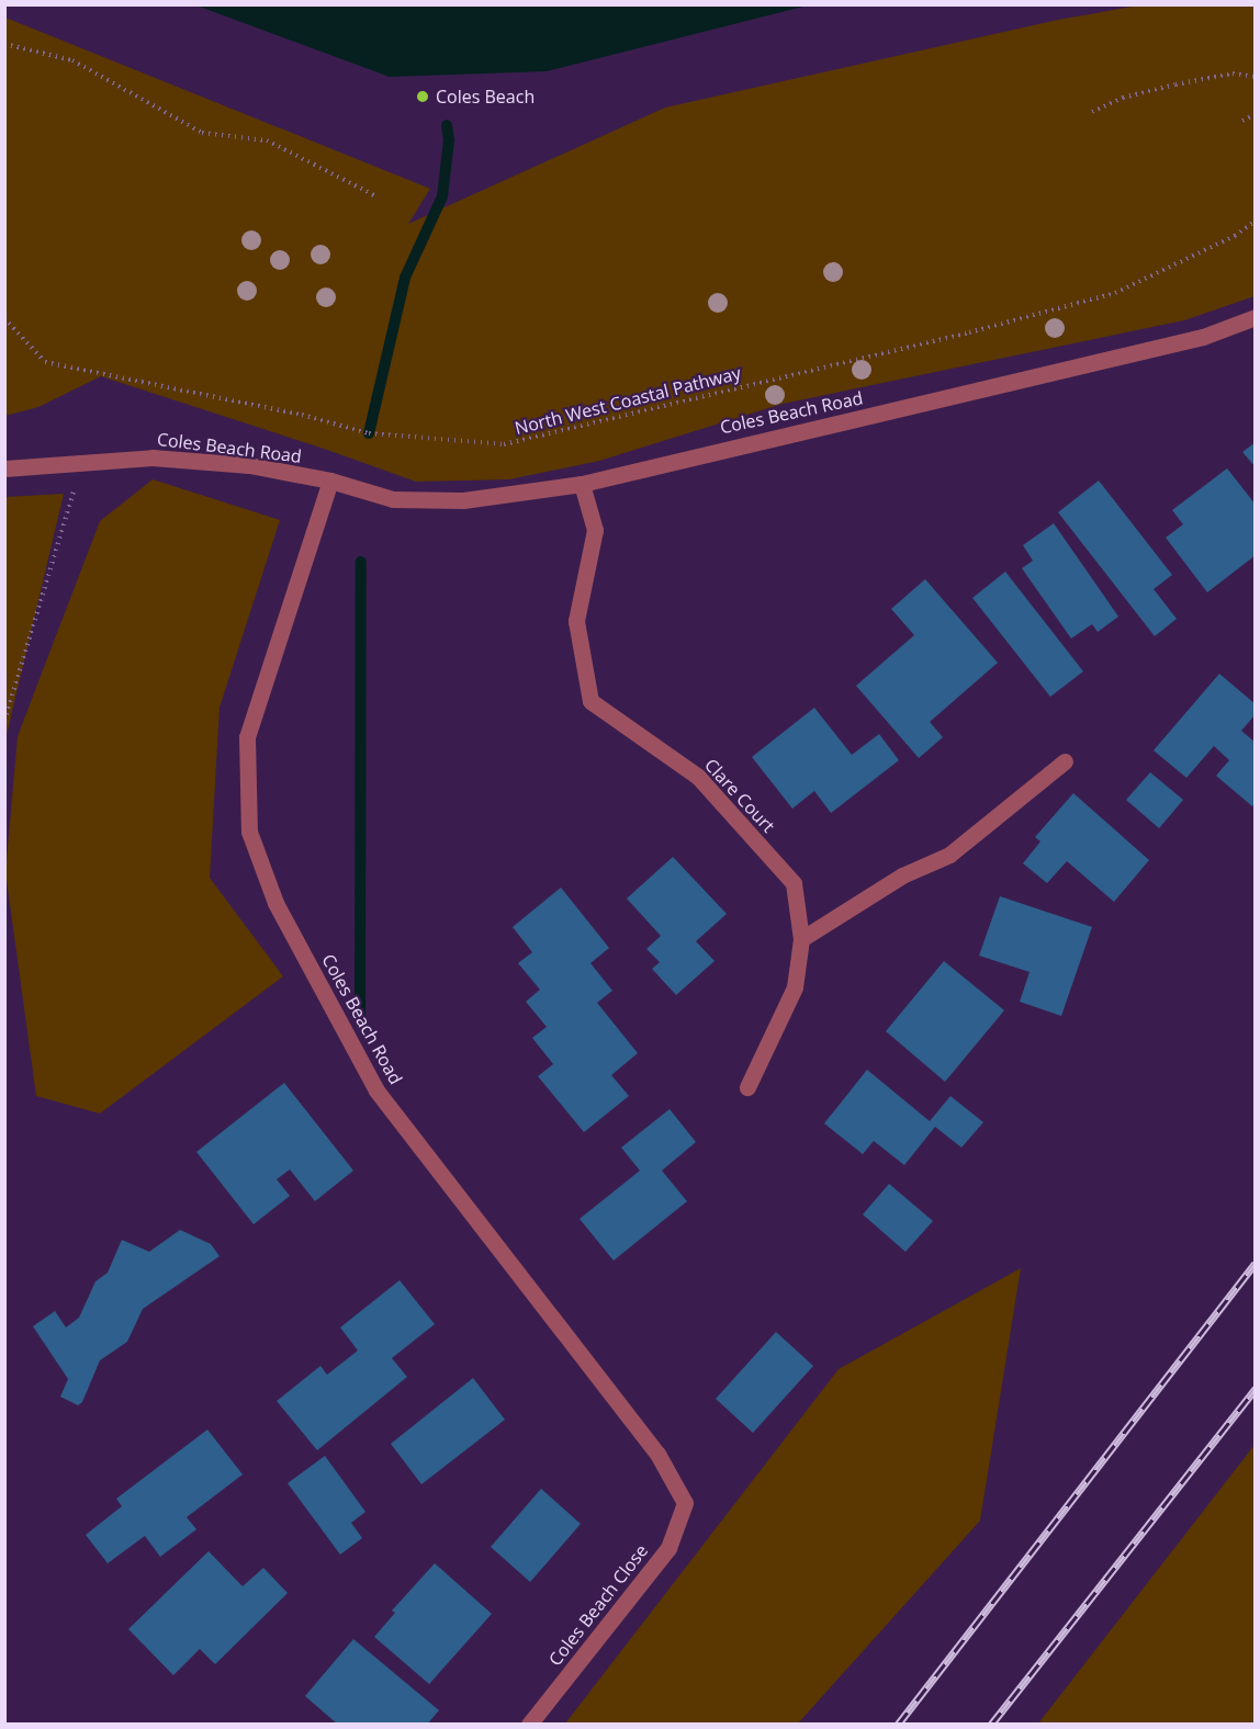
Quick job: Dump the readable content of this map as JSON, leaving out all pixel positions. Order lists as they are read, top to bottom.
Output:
{
  "streets": {
    "street": ["Coles Beach Road", "Clare Court", "Coles Beach Close"],
    "path": ["North West Coastal Pathway"]
  },
  "crossings": [
    ["Coles Beach Road", "Clare Court"],
    ["Coles Beach Road", "Coles Beach Close"]
  ],
  "places": ["Coles Beach"]
}
